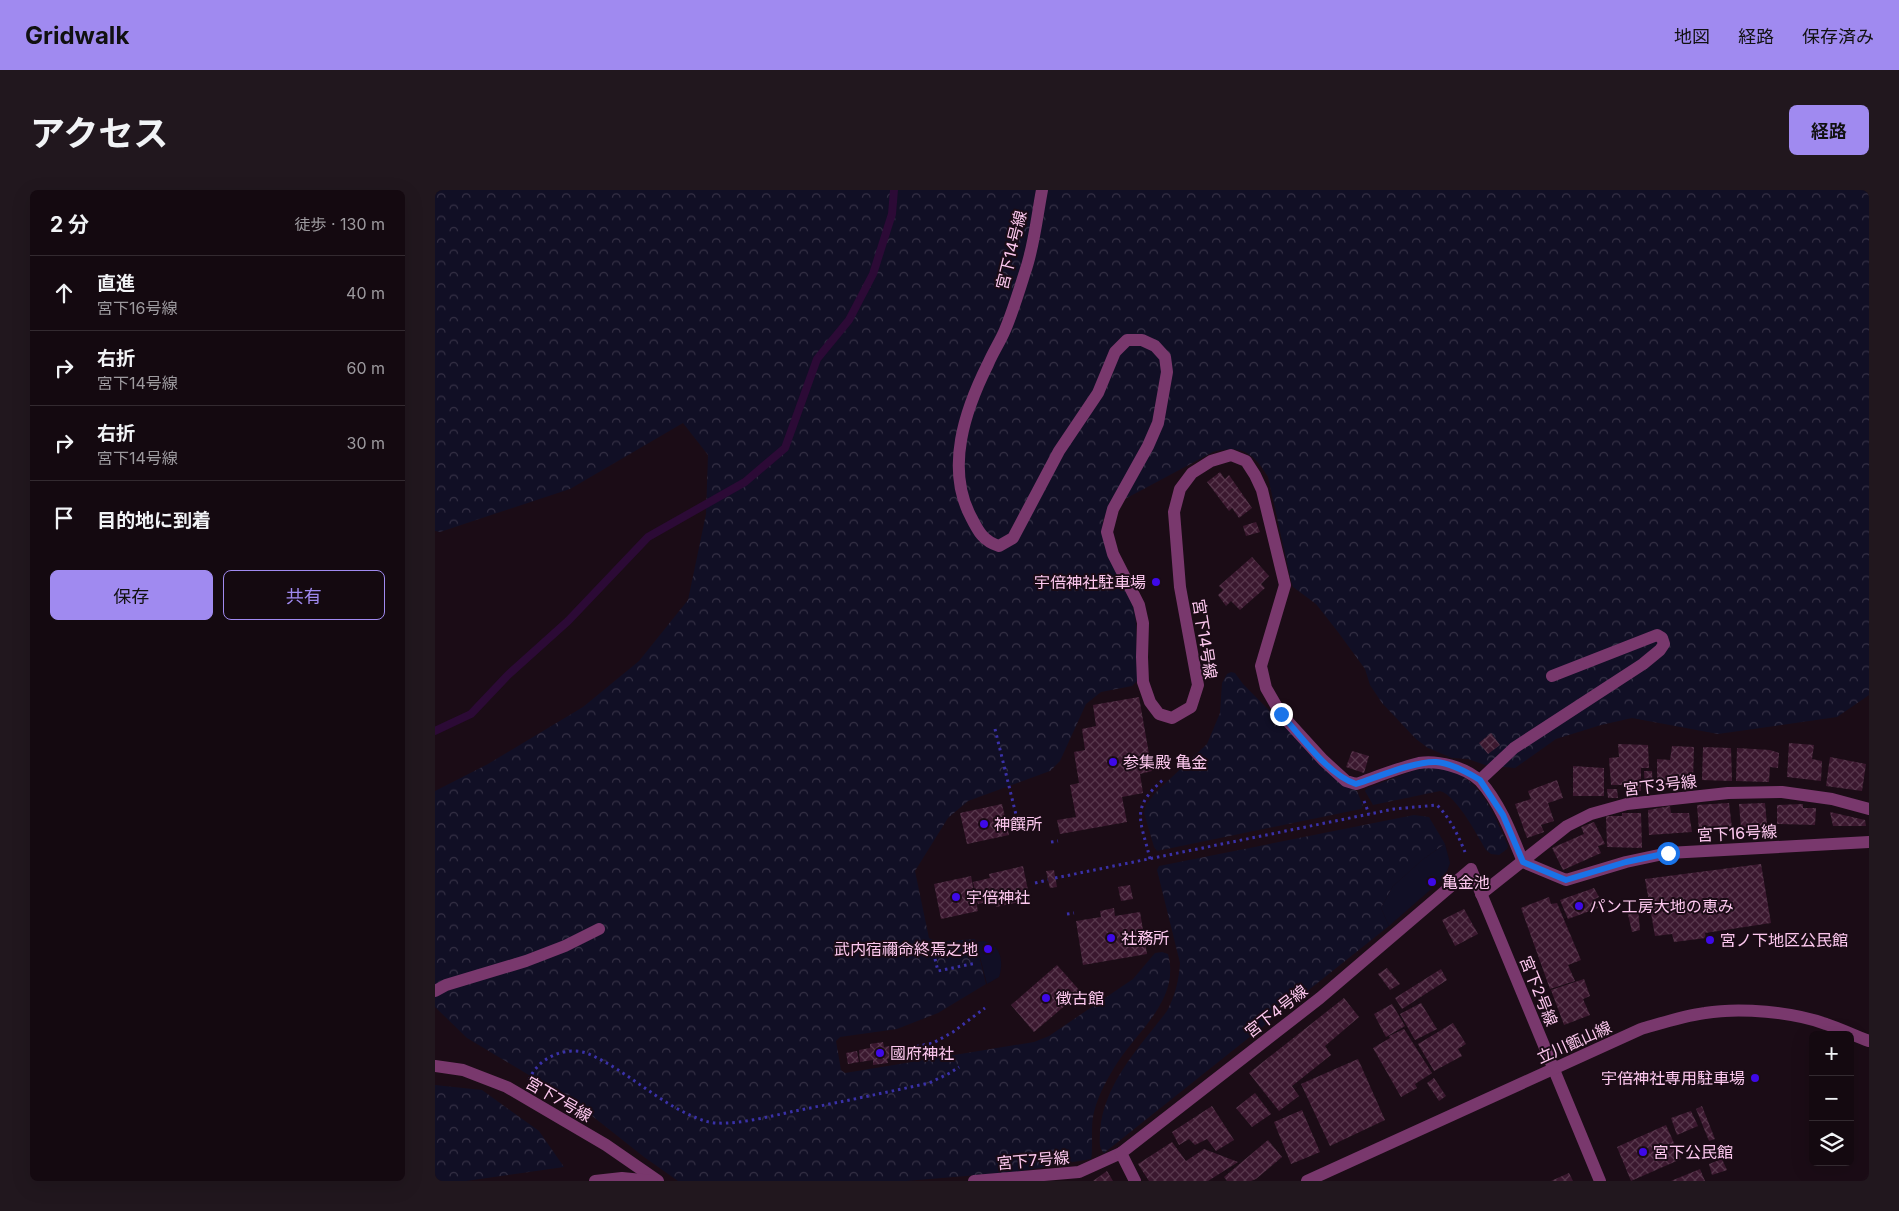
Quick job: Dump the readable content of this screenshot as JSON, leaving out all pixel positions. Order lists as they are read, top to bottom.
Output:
{
  "streets": {
    "street": [
      "宮下14号線",
      "宮下3号線",
      "宮下16号線",
      "宮下2号線",
      "宮下4号線",
      "立川甑山線",
      "宮下7号線"
    ]
  },
  "crossings": [
    ["宮下14号線", "宮下3号線"],
    ["宮下14号線", "宮下16号線"],
    ["宮下3号線", "宮下16号線"],
    ["宮下3号線", "宮下2号線"],
    ["宮下2号線", "宮下4号線"],
    ["宮下2号線", "立川甑山線"],
    ["宮下4号線", "宮下7号線"]
  ],
  "places": [
    "宇倍神社駐車場",
    "参集殿 亀金",
    "神饌所",
    "亀金池",
    "宇倍神社",
    "パン工房大地の恵み",
    "社務所",
    "宮ノ下地区公民館",
    "武内宿禰命終焉之地",
    "徴古館",
    "國府神社",
    "宇倍神社専用駐車場",
    "宮下公民館"
  ],
  "page": {
    "header": "Gridwalk",
    "nav": ["地図", "経路", "保存済み"],
    "title": "アクセス",
    "buttons": [
      "経路",
      ["保存", "共有"]
    ],
    "heading": ["2 分", "徒歩 · 130 m"],
    "list": [
      ["直進", "宮下16号線", "40 m"],
      ["右折", "宮下14号線", "60 m"],
      ["右折", "宮下14号線", "30 m"],
      "目的地に到着"
    ],
    "map_buttons": ["+", "−"]
  }
}
